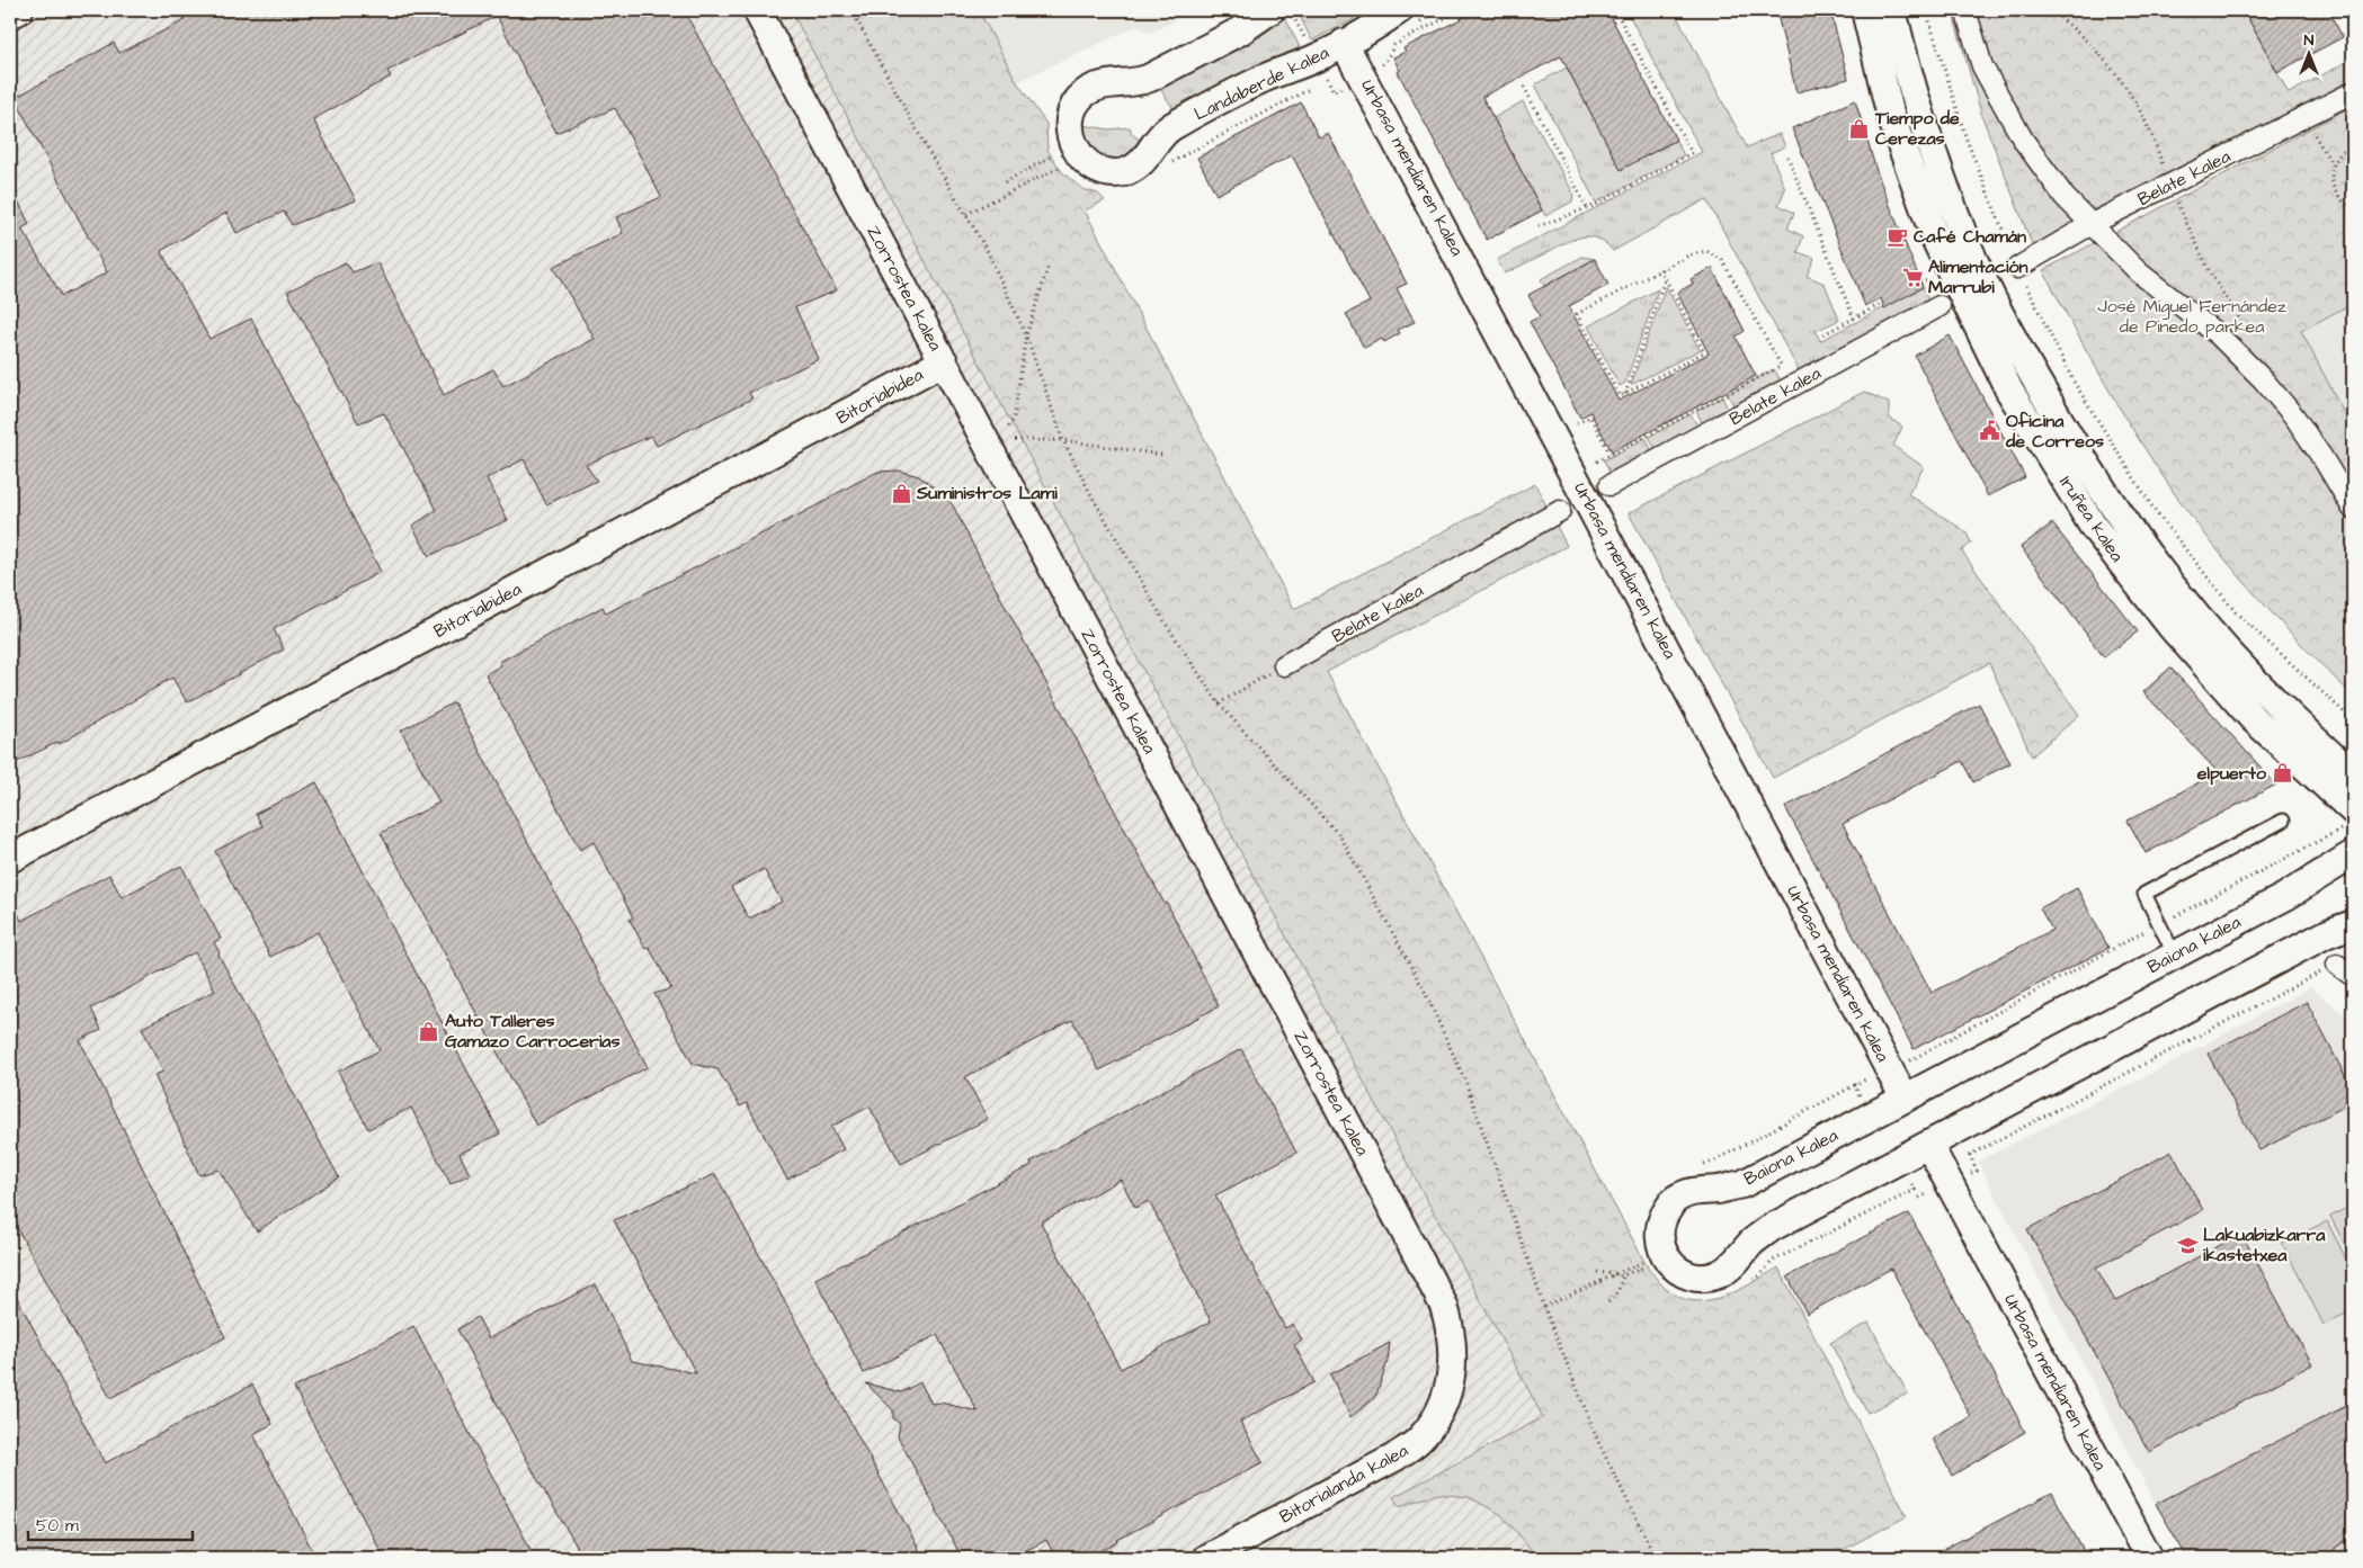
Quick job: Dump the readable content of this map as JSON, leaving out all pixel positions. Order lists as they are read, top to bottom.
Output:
{
  "streets": {
    "street": [
      "Landaberde kalea",
      "Urbasa mendiaren kalea",
      "Belate kalea",
      "Zorrostea kalea",
      "Bitoriabidea",
      "Iruñea kalea",
      "Baiona kalea",
      "Bitorialanda kalea"
    ]
  },
  "crossings": [
    ["Landaberde kalea", "Urbasa mendiaren kalea"],
    ["Urbasa mendiaren kalea", "Baiona kalea"],
    ["Zorrostea kalea", "Bitoriabidea"],
    ["Zorrostea kalea", "Bitorialanda kalea"]
  ],
  "parks": ["José Miguel Fernández de Pinedo parkea"],
  "places": {
    "shop": [
      "Tiempo de Cerezas",
      "Suministros Lami",
      "elpuerto",
      "Auto Talleres Gamazo Carrocerias"
    ],
    "cafe": ["Café Chamán"],
    "supermarket": ["Alimentación Marrubi"],
    "public building": ["Oficina de Correos"],
    "school or university": ["Lakuabizkarra ikastetxea"]
  },
  "scale_bar": "50 m",
  "north": "top"
}
